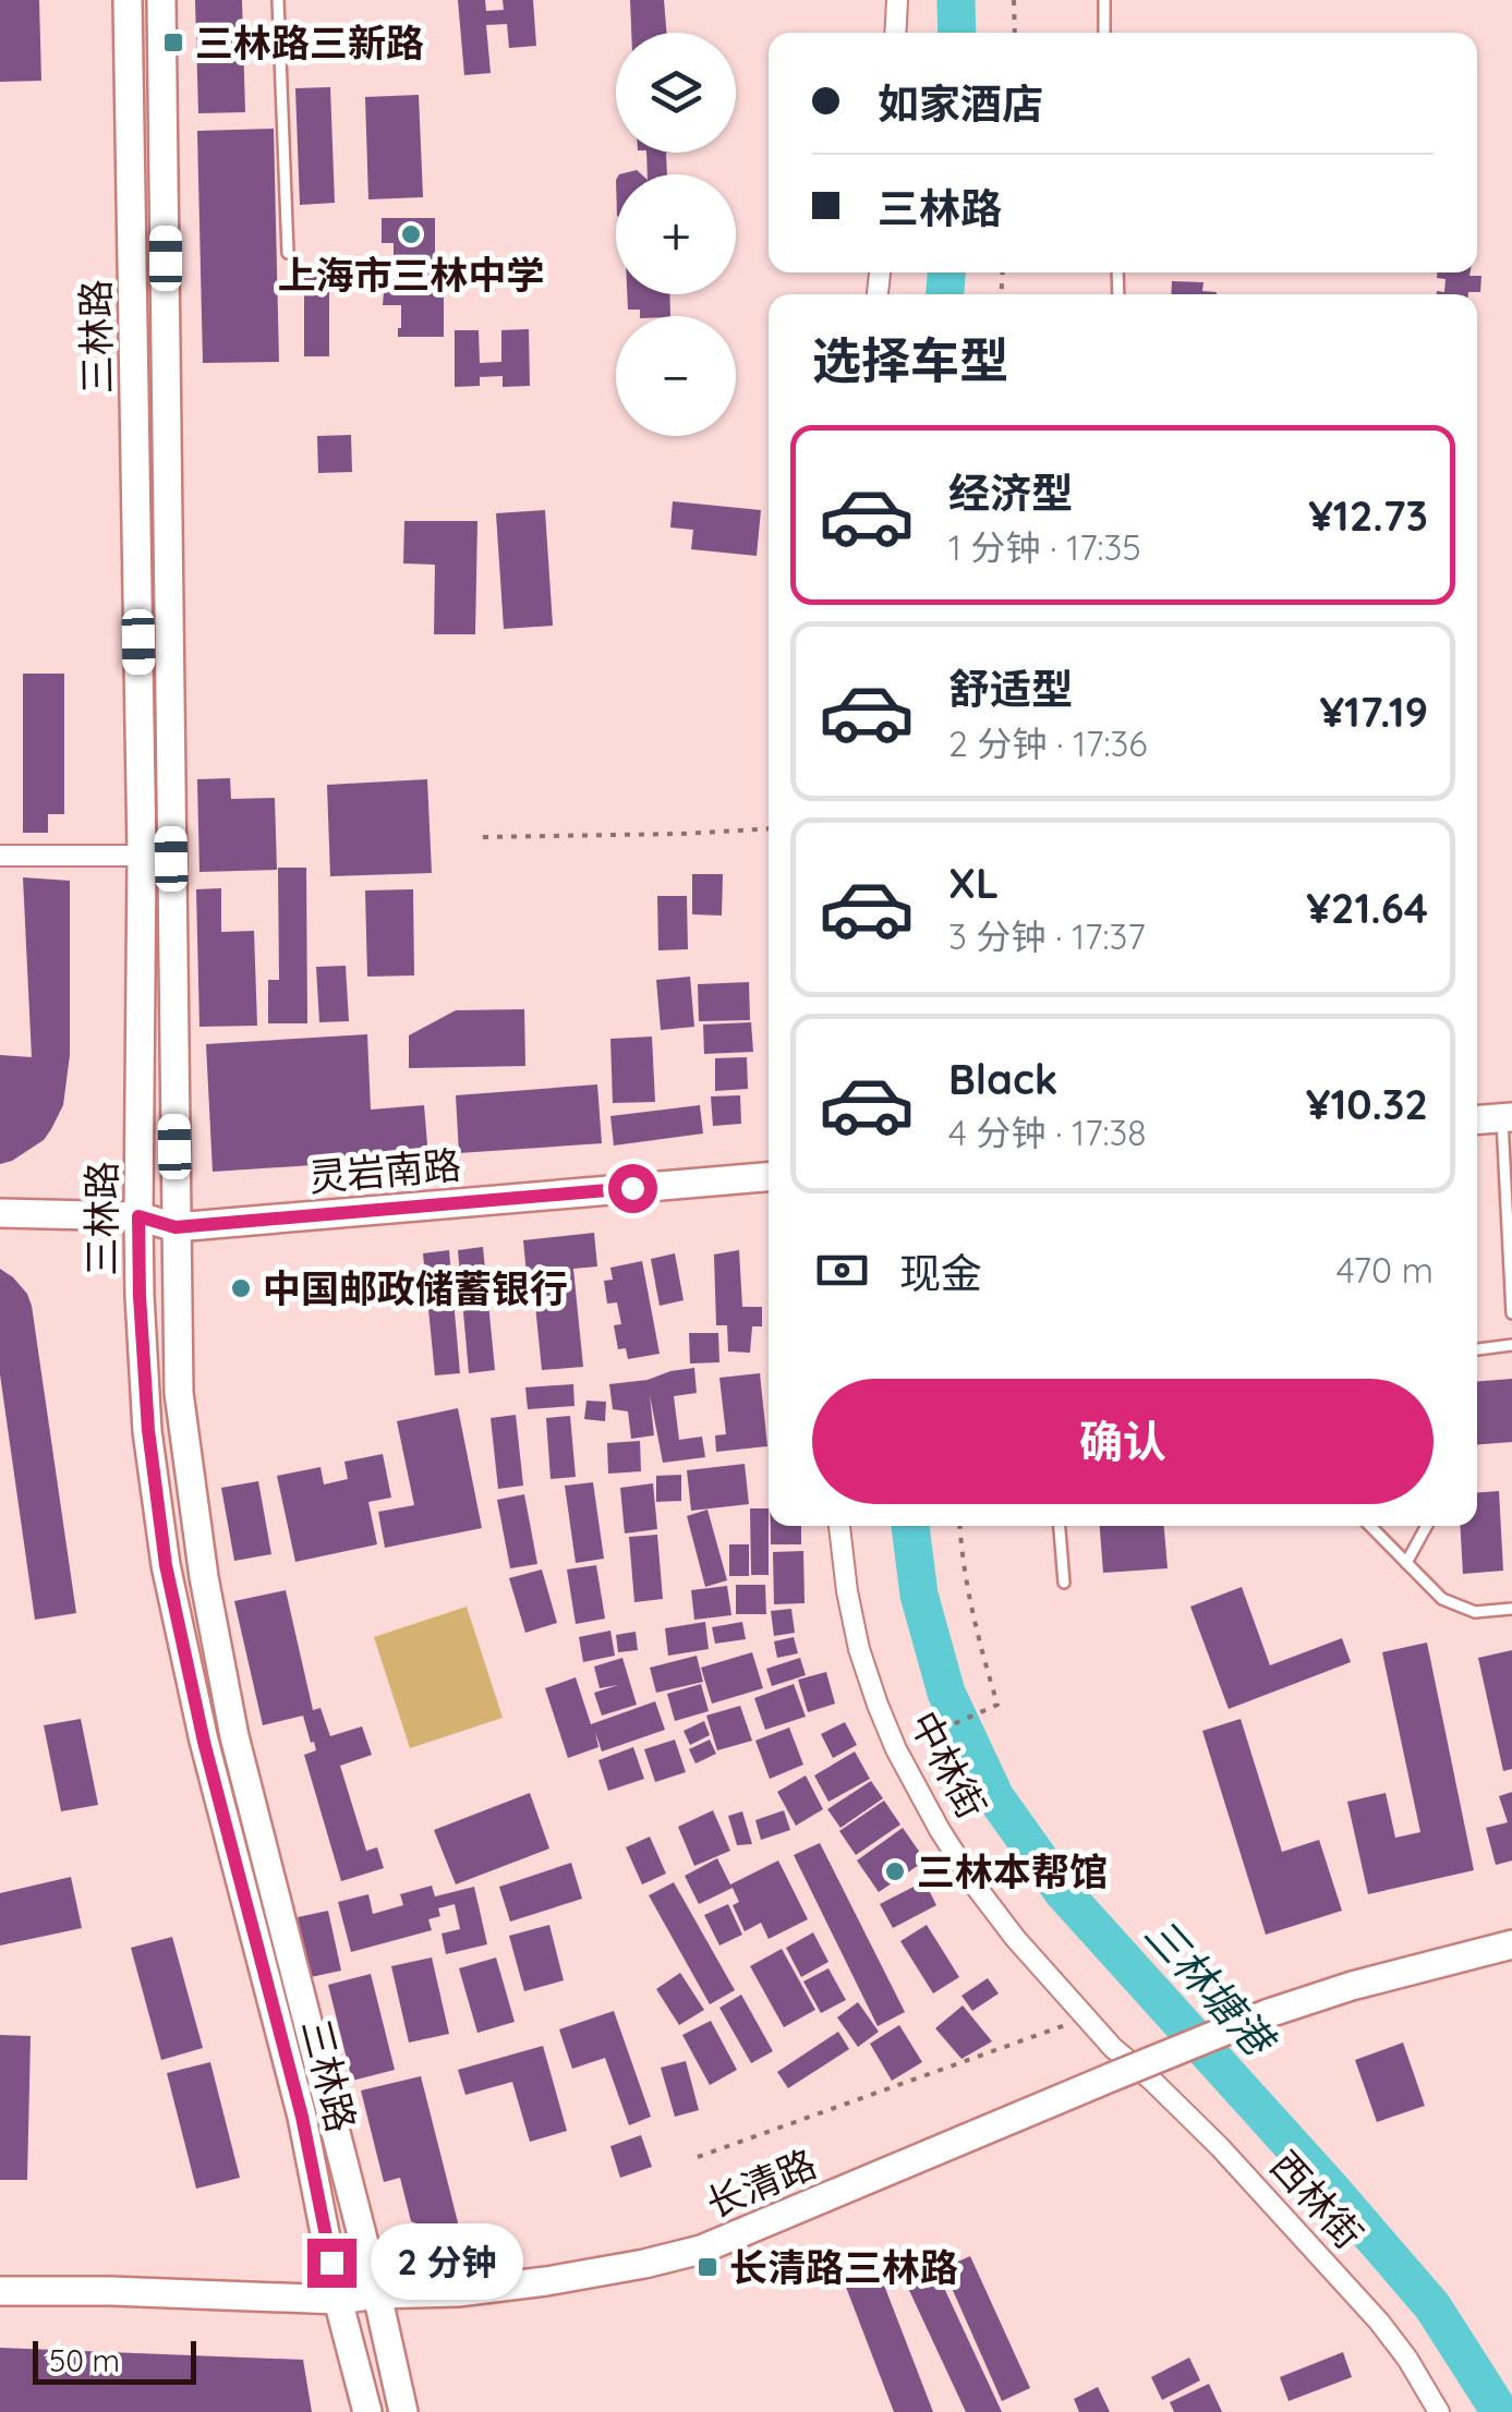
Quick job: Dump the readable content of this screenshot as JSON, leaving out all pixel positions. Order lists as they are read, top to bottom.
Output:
{
  "streets": {
    "main road": ["三林路", "灵岩南路", "长清路"],
    "street": ["中林街", "西林街"]
  },
  "crossings": [
    ["三林路", "灵岩南路"],
    ["三林路", "长清路"],
    ["中林街", "长清路"],
    ["中林街", "西林街"],
    ["长清路", "西林街"]
  ],
  "water": ["三林塘港"],
  "places": {
    "transit": ["三林路三新路", "长清路三林路"],
    "other": ["上海市三林中学", "中国邮政储蓄银行", "三林本帮馆"]
  },
  "scale_bar": "50 m",
  "page": {
    "map_buttons": ["+", "−"],
    "banner": ["如家酒店", "三林路"],
    "heading": "选择车型",
    "list": [
      {
        "name": "经济型",
        "note": "1 分钟 · 17:35",
        "value": "¥12.73"
      },
      {
        "name": "舒适型",
        "note": "2 分钟 · 17:36",
        "value": "¥17.19"
      },
      {
        "name": "XL",
        "note": "3 分钟 · 17:37",
        "value": "¥21.64"
      },
      {
        "name": "Black",
        "note": "4 分钟 · 17:38",
        "value": "¥10.32"
      }
    ],
    "pay": ["现金", "470 m"],
    "buttons": "确认",
    "bubble": "2 分钟",
    "scale": "50 m"
  }
}
